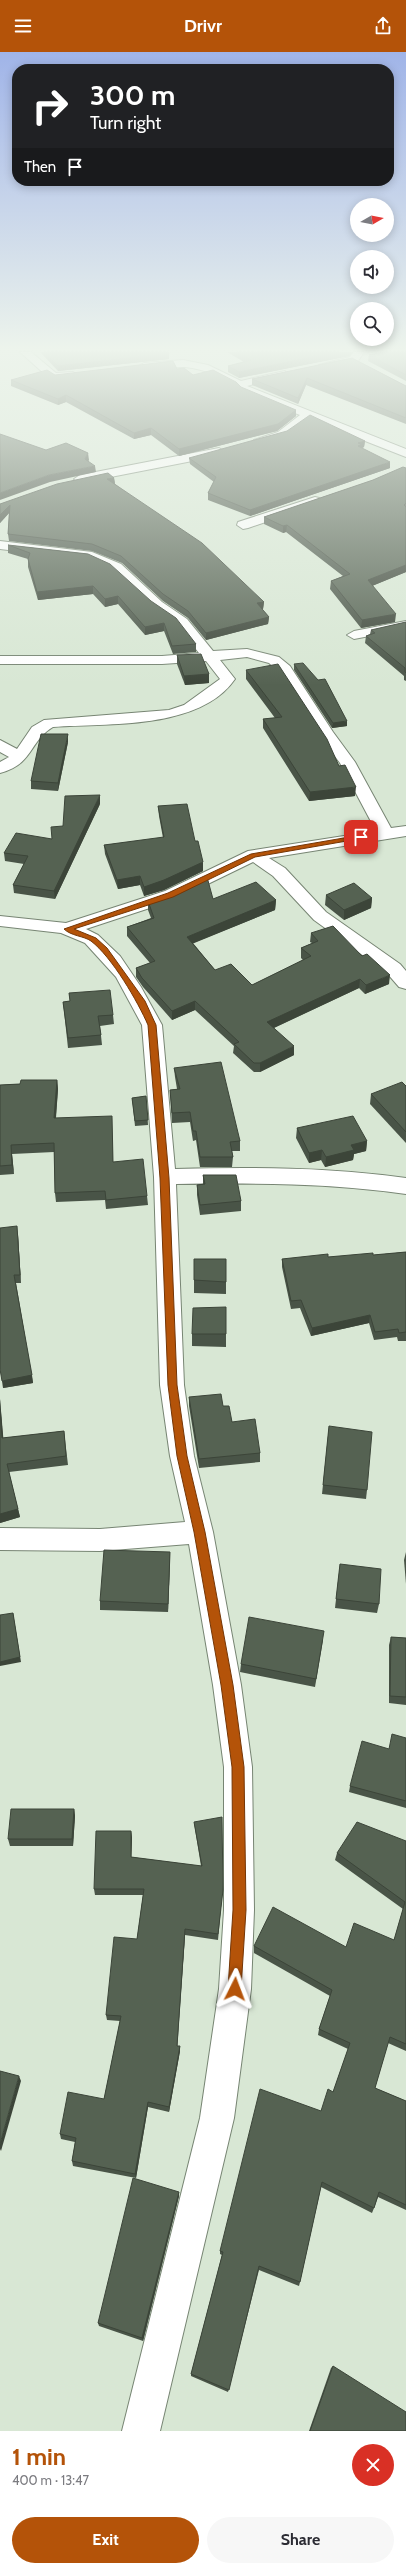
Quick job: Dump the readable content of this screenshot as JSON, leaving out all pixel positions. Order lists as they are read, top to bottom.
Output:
{
  "north": "right",
  "page": {
    "header": "Drivr",
    "turn": ["300 m", "Turn right"],
    "then": "Then",
    "heading": ["1 min", "400 m · 13:47"],
    "buttons": ["Exit", "Share"]
  }
}
